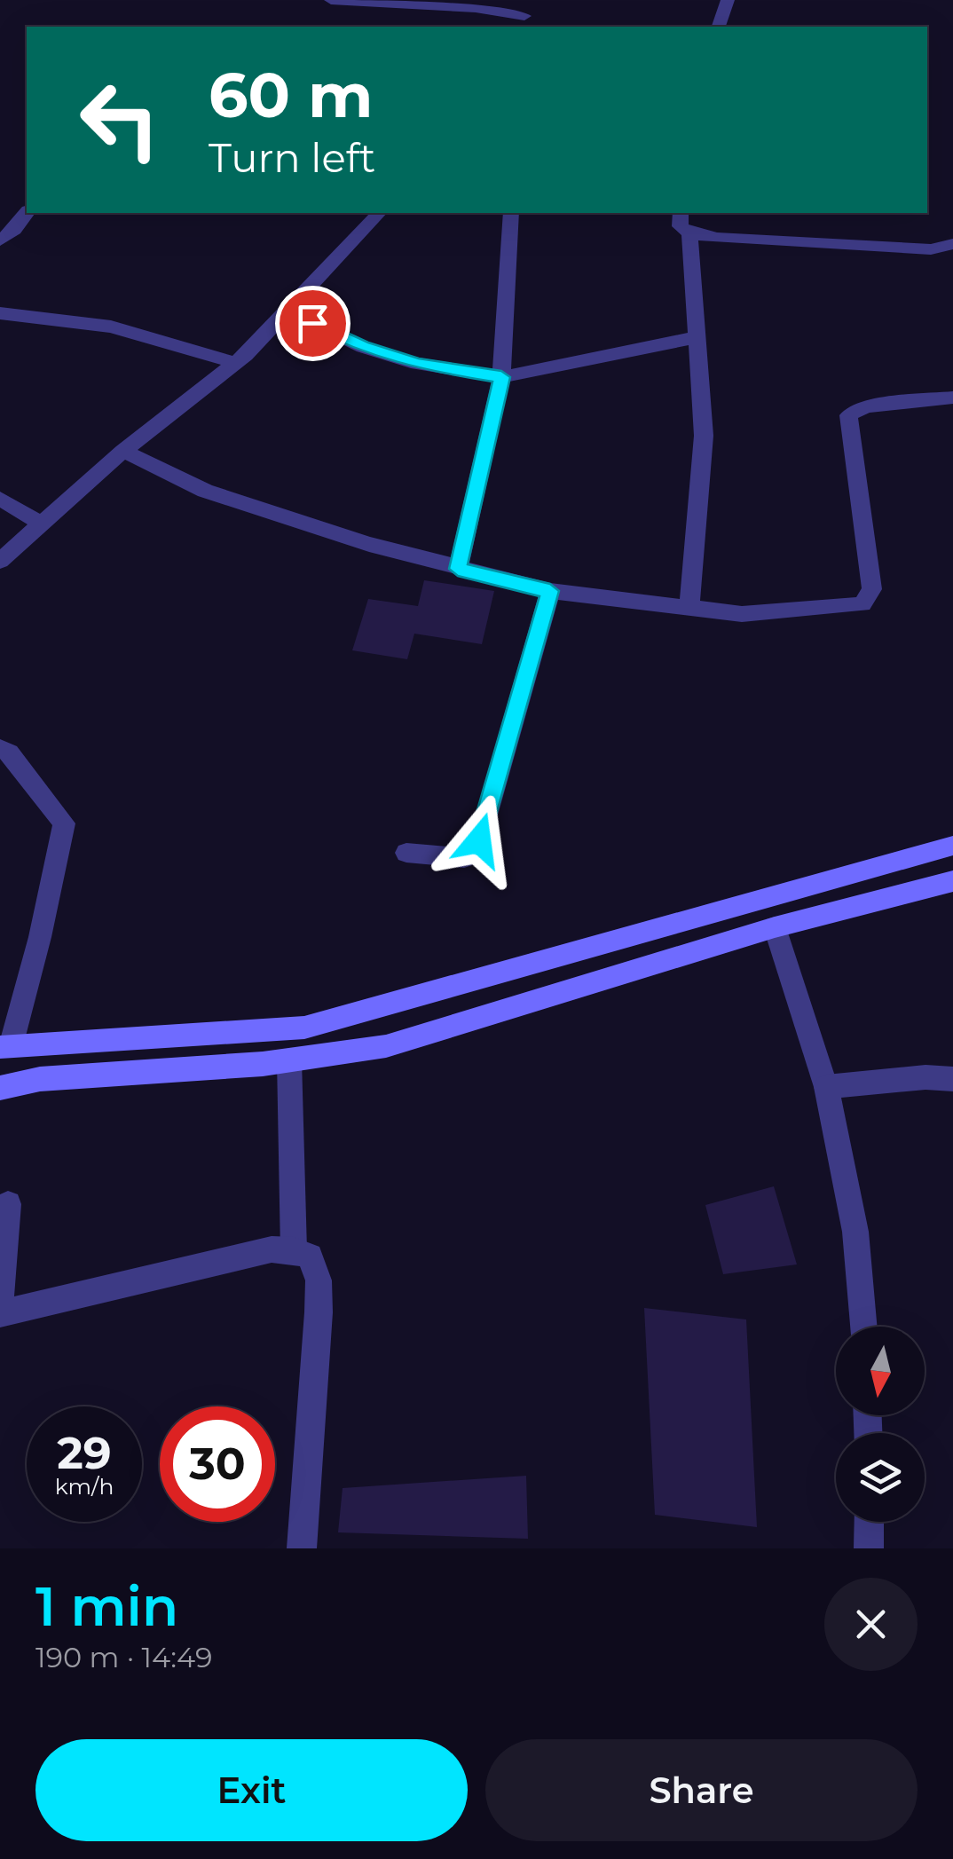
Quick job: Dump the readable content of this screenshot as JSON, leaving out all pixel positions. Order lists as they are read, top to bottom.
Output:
{
  "north": "bottom",
  "page": {
    "turn": ["60 m", "Turn left"],
    "speed": "29 km/h",
    "limit": "30",
    "heading": ["1 min", "190 m · 14:49"],
    "buttons": ["Exit", "Share"]
  }
}
